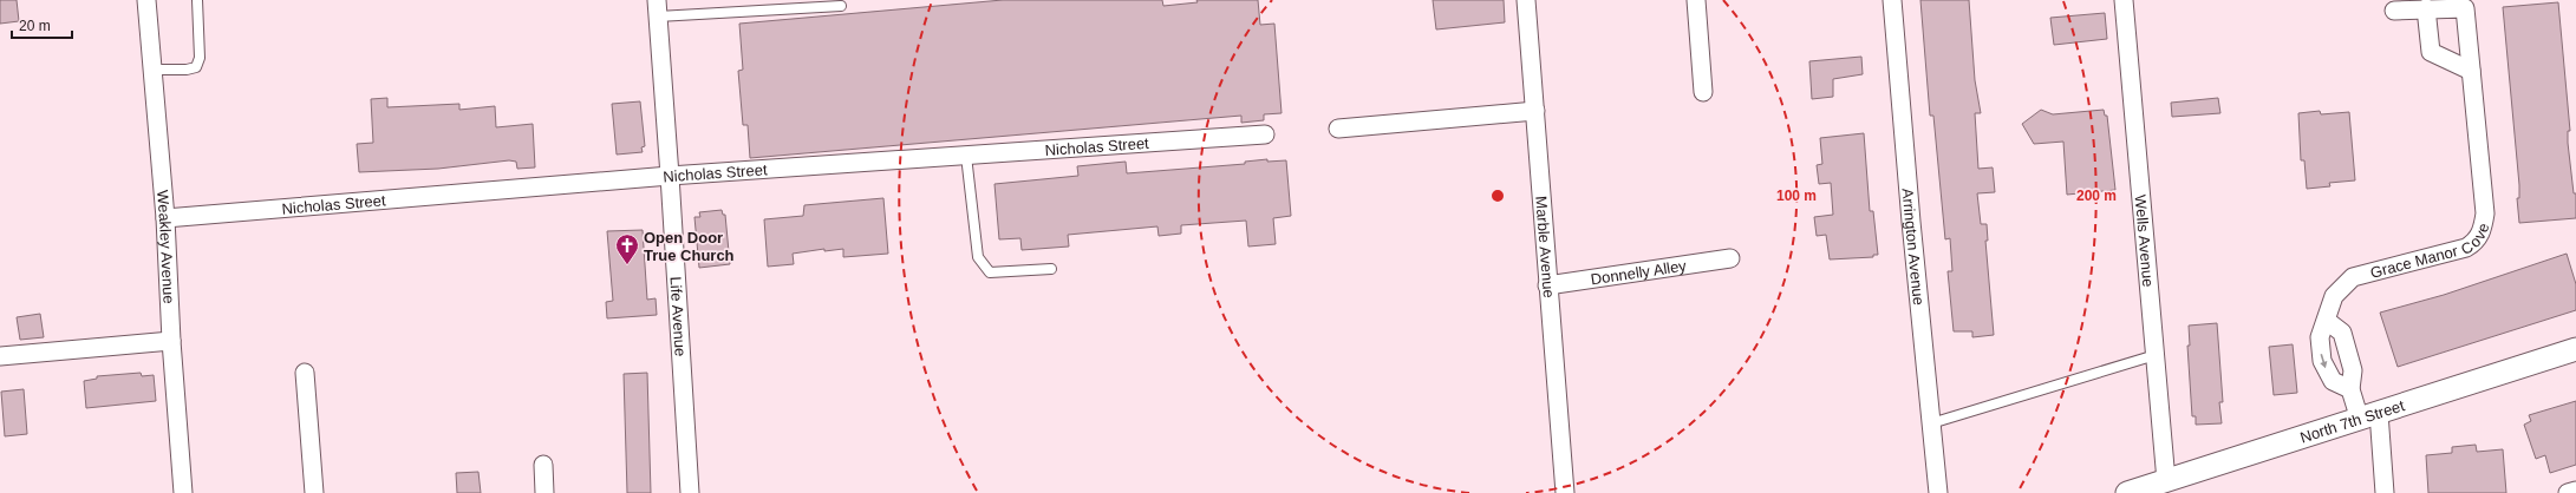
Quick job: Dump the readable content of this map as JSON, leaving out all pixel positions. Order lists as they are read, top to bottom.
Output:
{
  "streets": {
    "street": [
      "Nicholas Street",
      "Wells Avenue",
      "Weakley Avenue",
      "Marble Avenue",
      "Arrington Avenue",
      "Grace Manor Cove",
      "Donnelly Alley",
      "Life Avenue",
      "North 7th Street"
    ]
  },
  "crossings": [
    ["Nicholas Street", "Weakley Avenue"],
    ["Nicholas Street", "Life Avenue"],
    ["Wells Avenue", "North 7th Street"],
    ["Marble Avenue", "Donnelly Alley"]
  ],
  "places": {
    "church": ["Open Door True Church"]
  },
  "scale_bar": "20 m",
  "rings": ["100 m", "200 m"]
}
